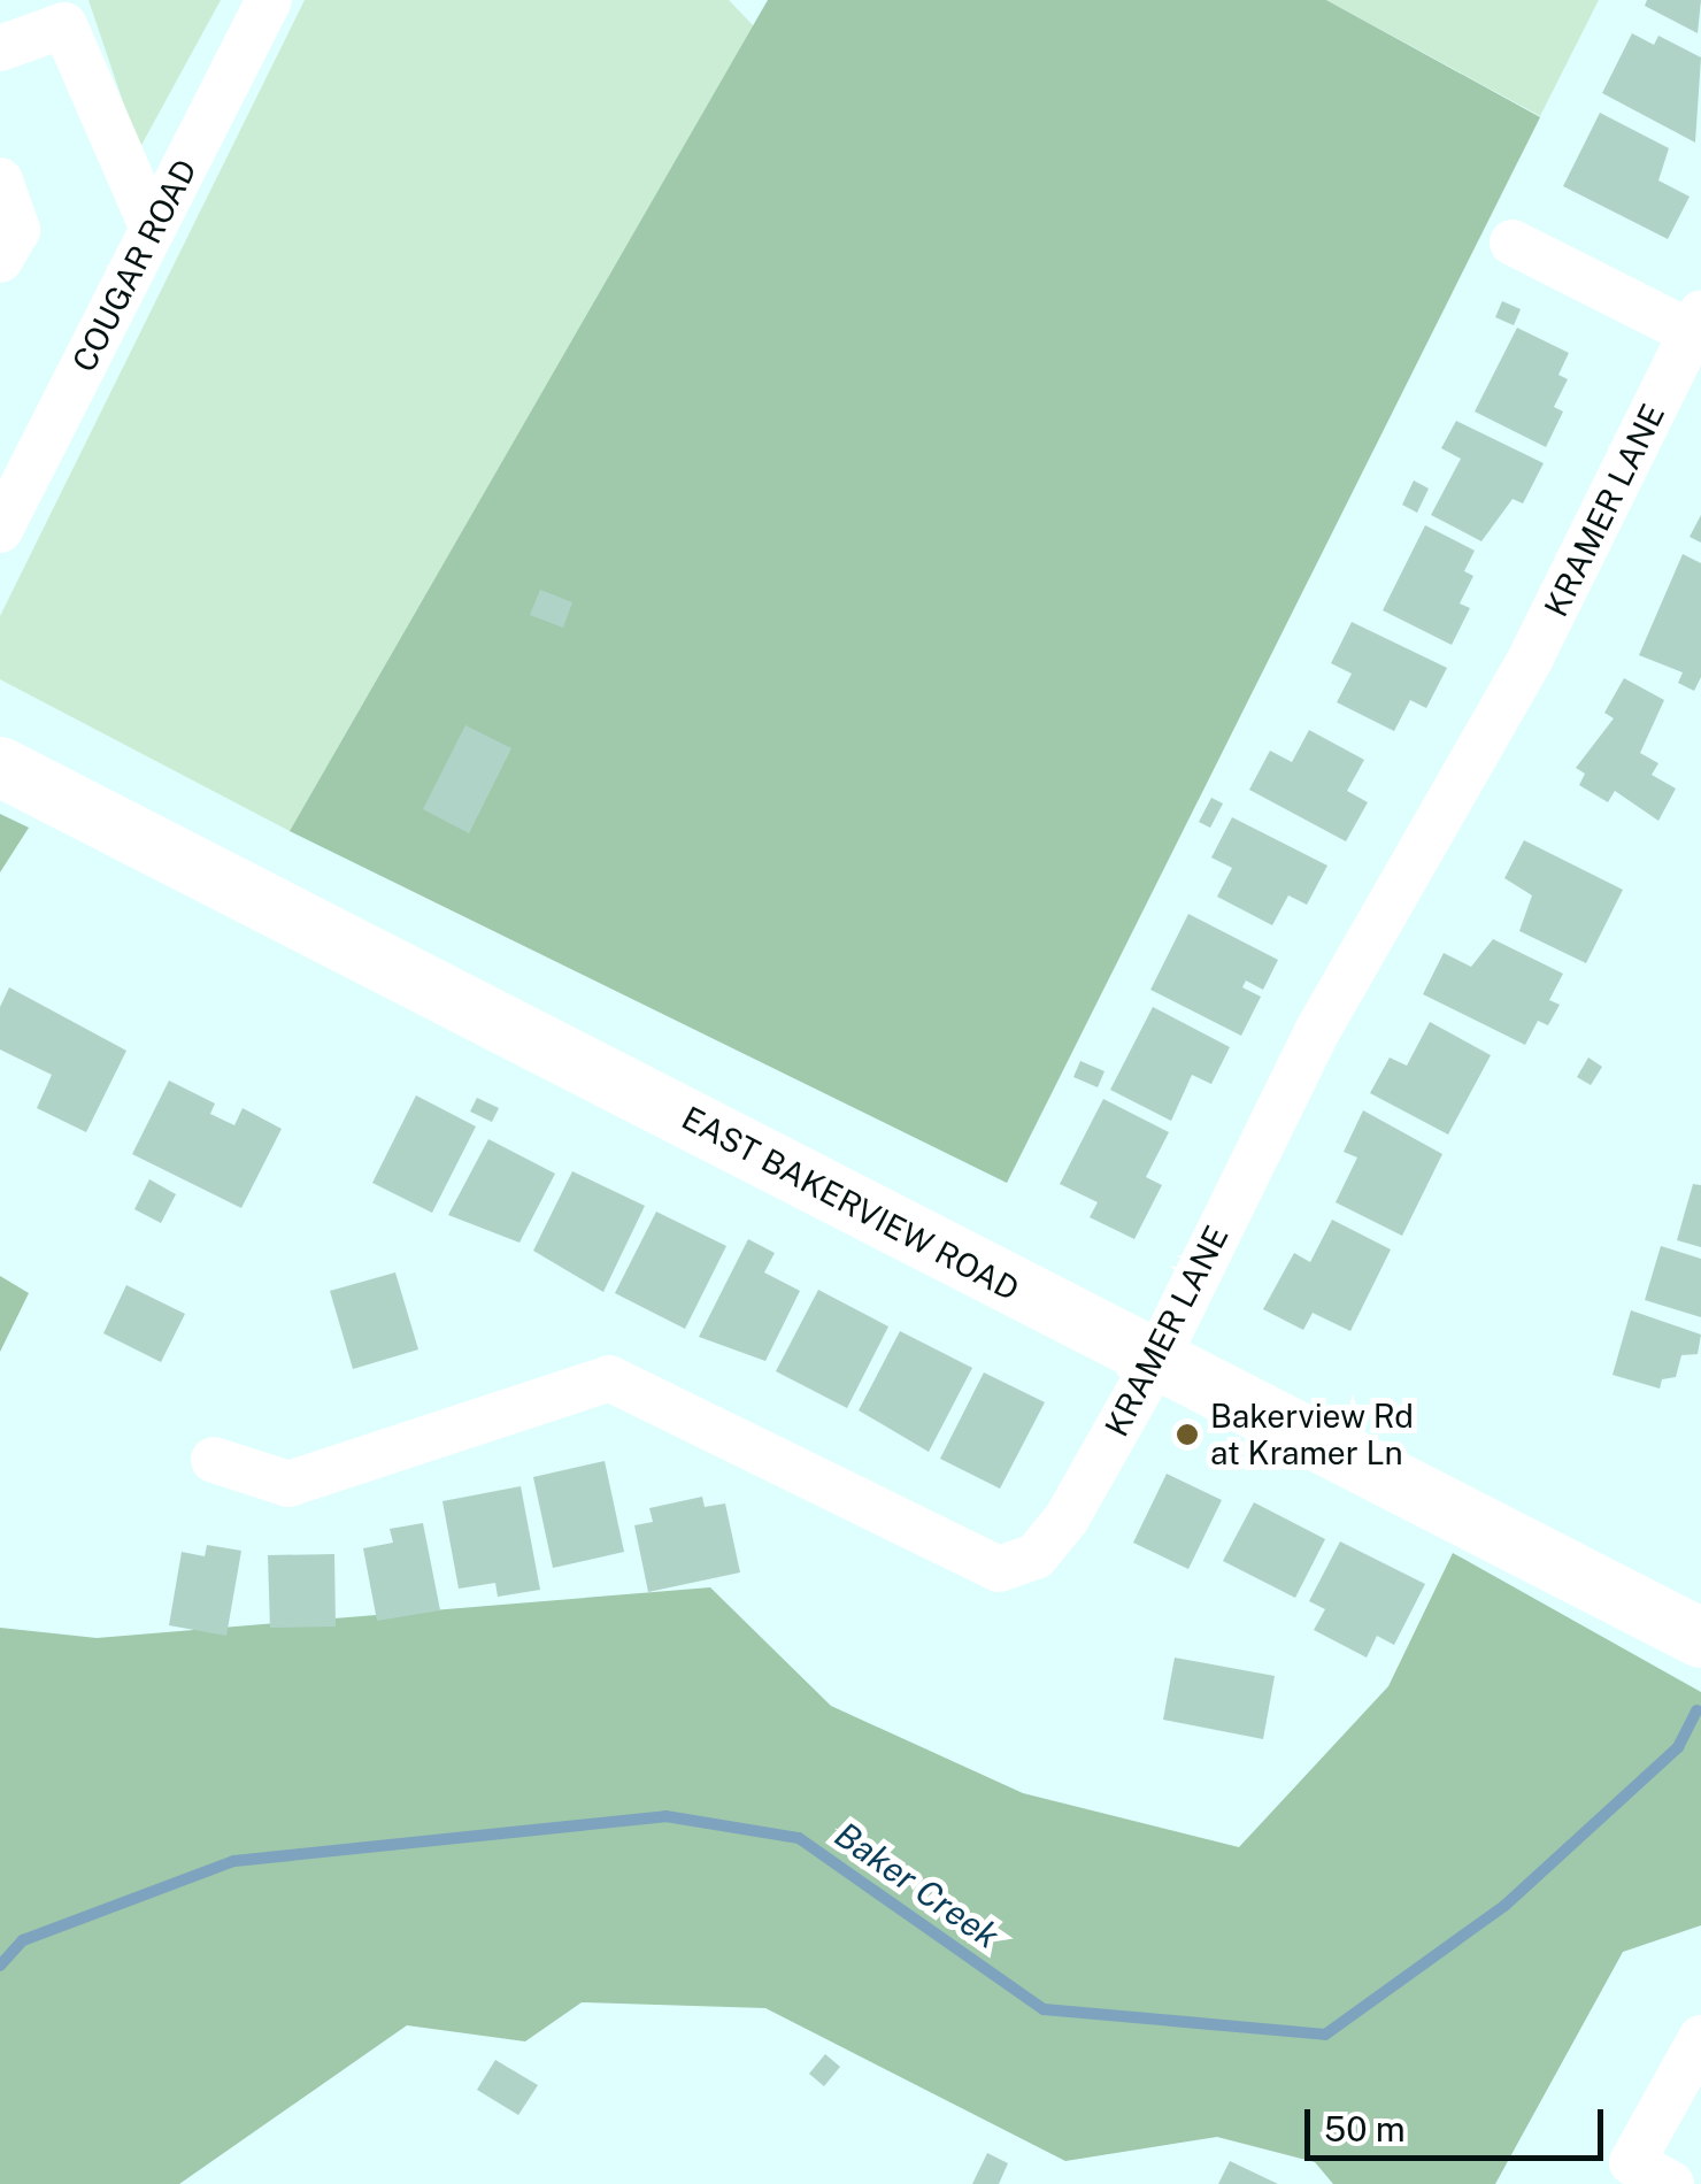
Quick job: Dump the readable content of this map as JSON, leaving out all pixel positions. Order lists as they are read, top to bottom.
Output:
{
  "streets": {
    "main road": ["EAST BAKERVIEW ROAD"],
    "street": ["COUGAR ROAD", "KRAMER LANE"]
  },
  "crossings": [
    ["KRAMER LANE", "EAST BAKERVIEW ROAD"]
  ],
  "water": ["Baker Creek"],
  "places": ["Bakerview Rd at Kramer Ln"],
  "scale_bar": "50 m"
}
